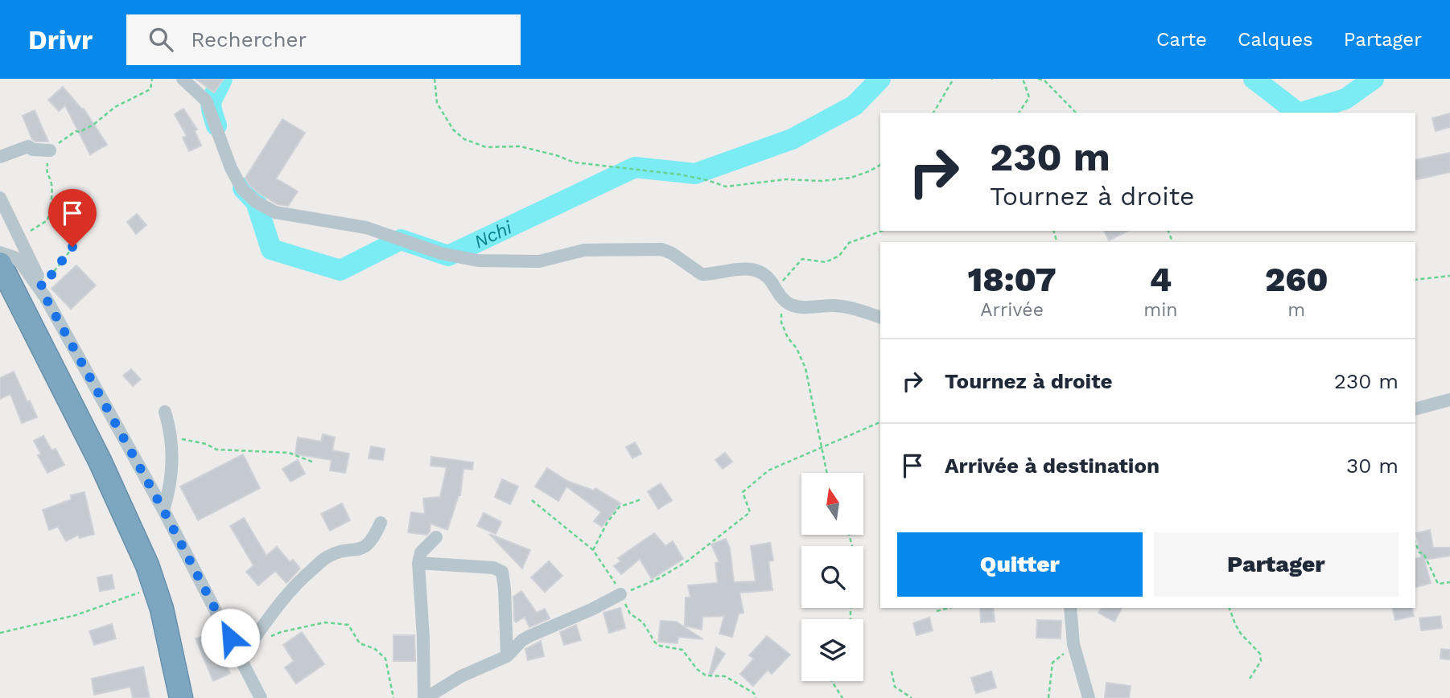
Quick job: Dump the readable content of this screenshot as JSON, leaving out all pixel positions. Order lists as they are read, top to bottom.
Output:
{
  "water": ["Nchi"],
  "north": "top",
  "page": {
    "header": "Drivr",
    "search": "Rechercher",
    "nav": ["Carte", "Calques", "Partager"],
    "turn": ["230 m", "Tournez à droite"],
    "eta": [
      "18:07",
      "Arrivée",
      "4",
      "min",
      "260",
      "m"
    ],
    "list": [
      {
        "name": "Tournez à droite",
        "value": "230 m"
      },
      {
        "name": "Arrivée à destination",
        "value": "30 m"
      }
    ],
    "buttons": ["Quitter", "Partager"]
  }
}
